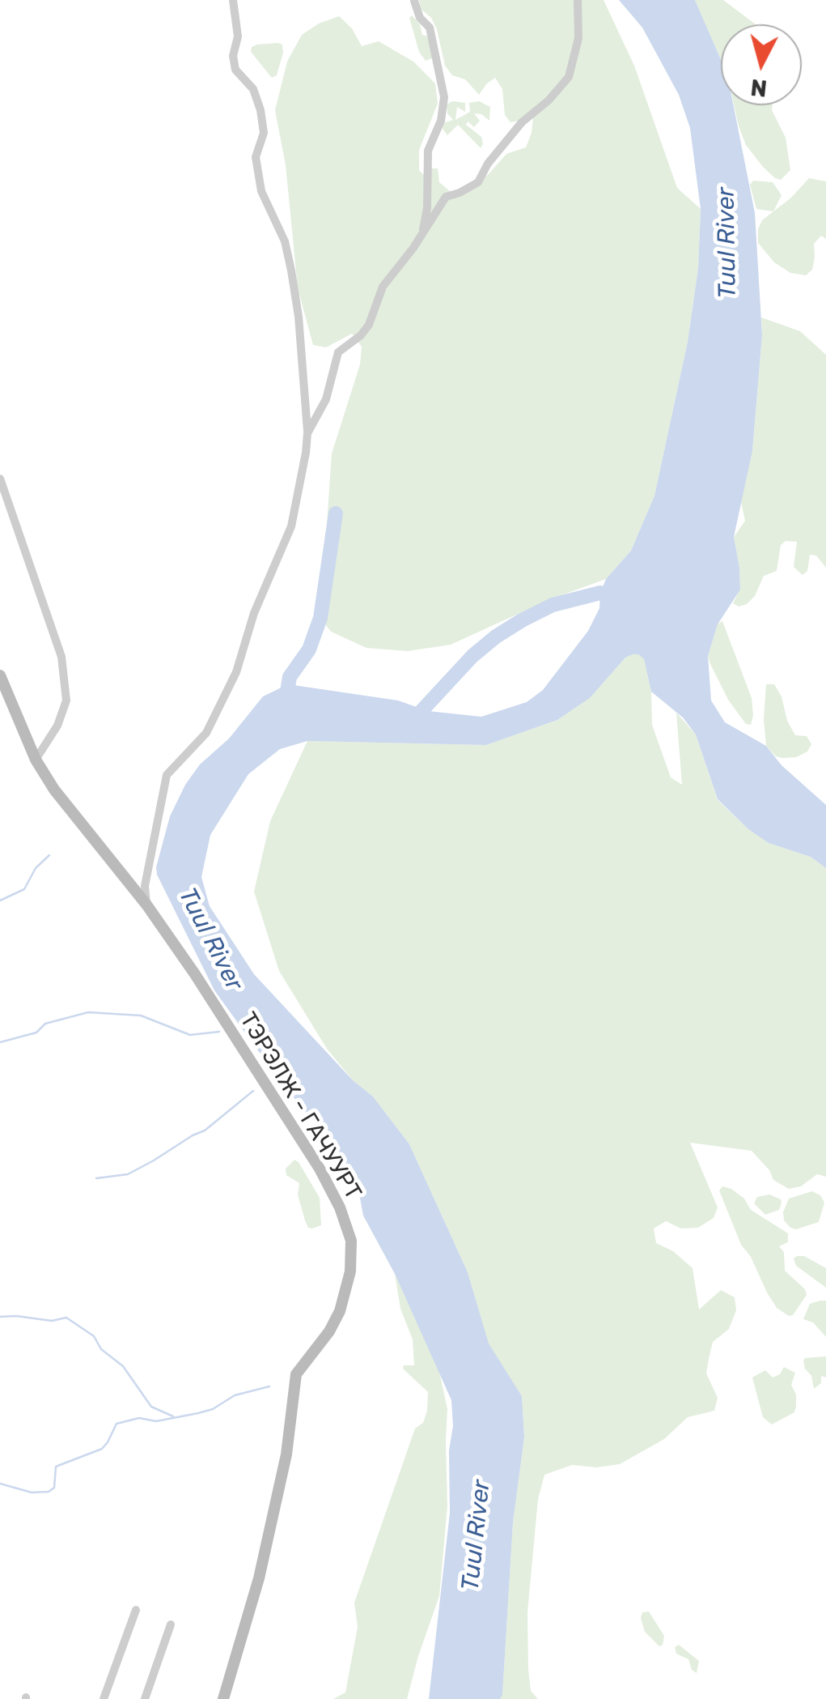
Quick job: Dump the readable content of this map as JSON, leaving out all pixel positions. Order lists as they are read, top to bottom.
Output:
{
  "streets": {
    "main road": ["ТЭРЭЛЖ - ГАЧУУРТ"]
  },
  "water": ["Tuul River"],
  "north": "bottom"
}
